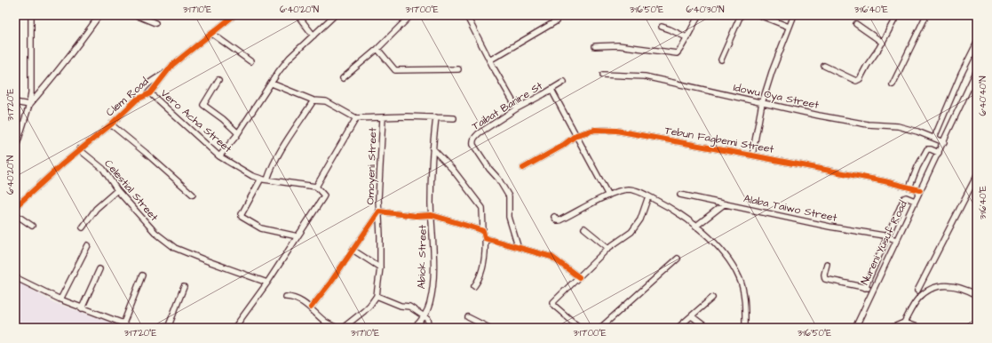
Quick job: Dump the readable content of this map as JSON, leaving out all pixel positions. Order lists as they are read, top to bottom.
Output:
{
  "streets": {
    "street": [
      "Idowu Oya Street",
      "Clem Road",
      "Taibat Banire St",
      "Vero Acha Street",
      "Tebun Fagbemi Street",
      "Omoyeni Street",
      "Celestial Street",
      "Alaba Taiwo Street",
      "Nureni Yusuf Road",
      "Abiok Street"
    ]
  },
  "crossings": [
    ["Idowu Oya Street", "Nureni Yusuf Road"],
    ["Clem Road", "Vero Acha Street"],
    ["Clem Road", "Celestial Street"],
    ["Tebun Fagbemi Street", "Nureni Yusuf Road"],
    ["Alaba Taiwo Street", "Nureni Yusuf Road"]
  ],
  "coordinates": [
    "3°17'10\"E",
    "6°40'20\"N",
    "3°17'00\"E",
    "3°16'50\"E",
    "6°40'30\"N",
    "3°16'40\"E",
    "6°40'40\"N",
    "3°17'20\"E"
  ]
}
